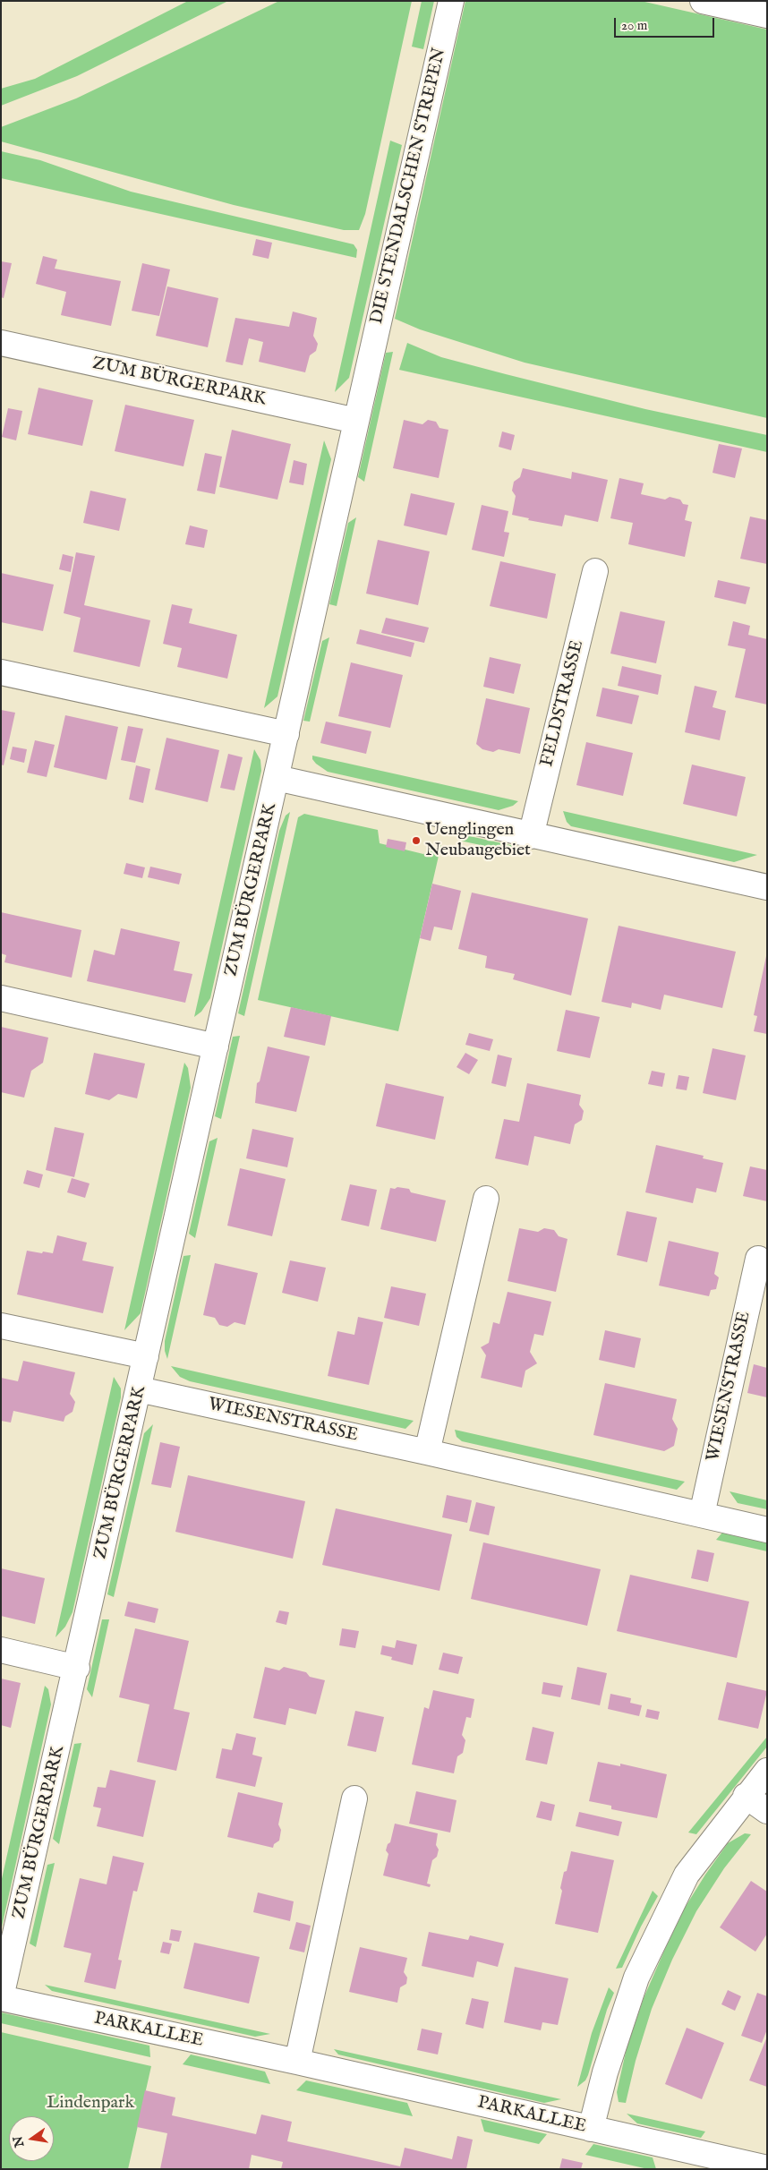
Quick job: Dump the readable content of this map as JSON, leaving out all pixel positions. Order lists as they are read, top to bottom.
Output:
{
  "streets": {
    "street": [
      "DIE STENDALSCHEN STREPEN",
      "ZUM BÜRGERPARK",
      "FELDSTRASSE",
      "WIESENSTRASSE",
      "PARKALLEE"
    ]
  },
  "crossings": [
    ["DIE STENDALSCHEN STREPEN", "ZUM BÜRGERPARK"],
    ["ZUM BÜRGERPARK", "WIESENSTRASSE"],
    ["ZUM BÜRGERPARK", "PARKALLEE"]
  ],
  "parks": ["Lindenpark"],
  "places": ["Uenglingen Neubaugebiet"],
  "scale_bar": "20 m",
  "north": "left"
}
